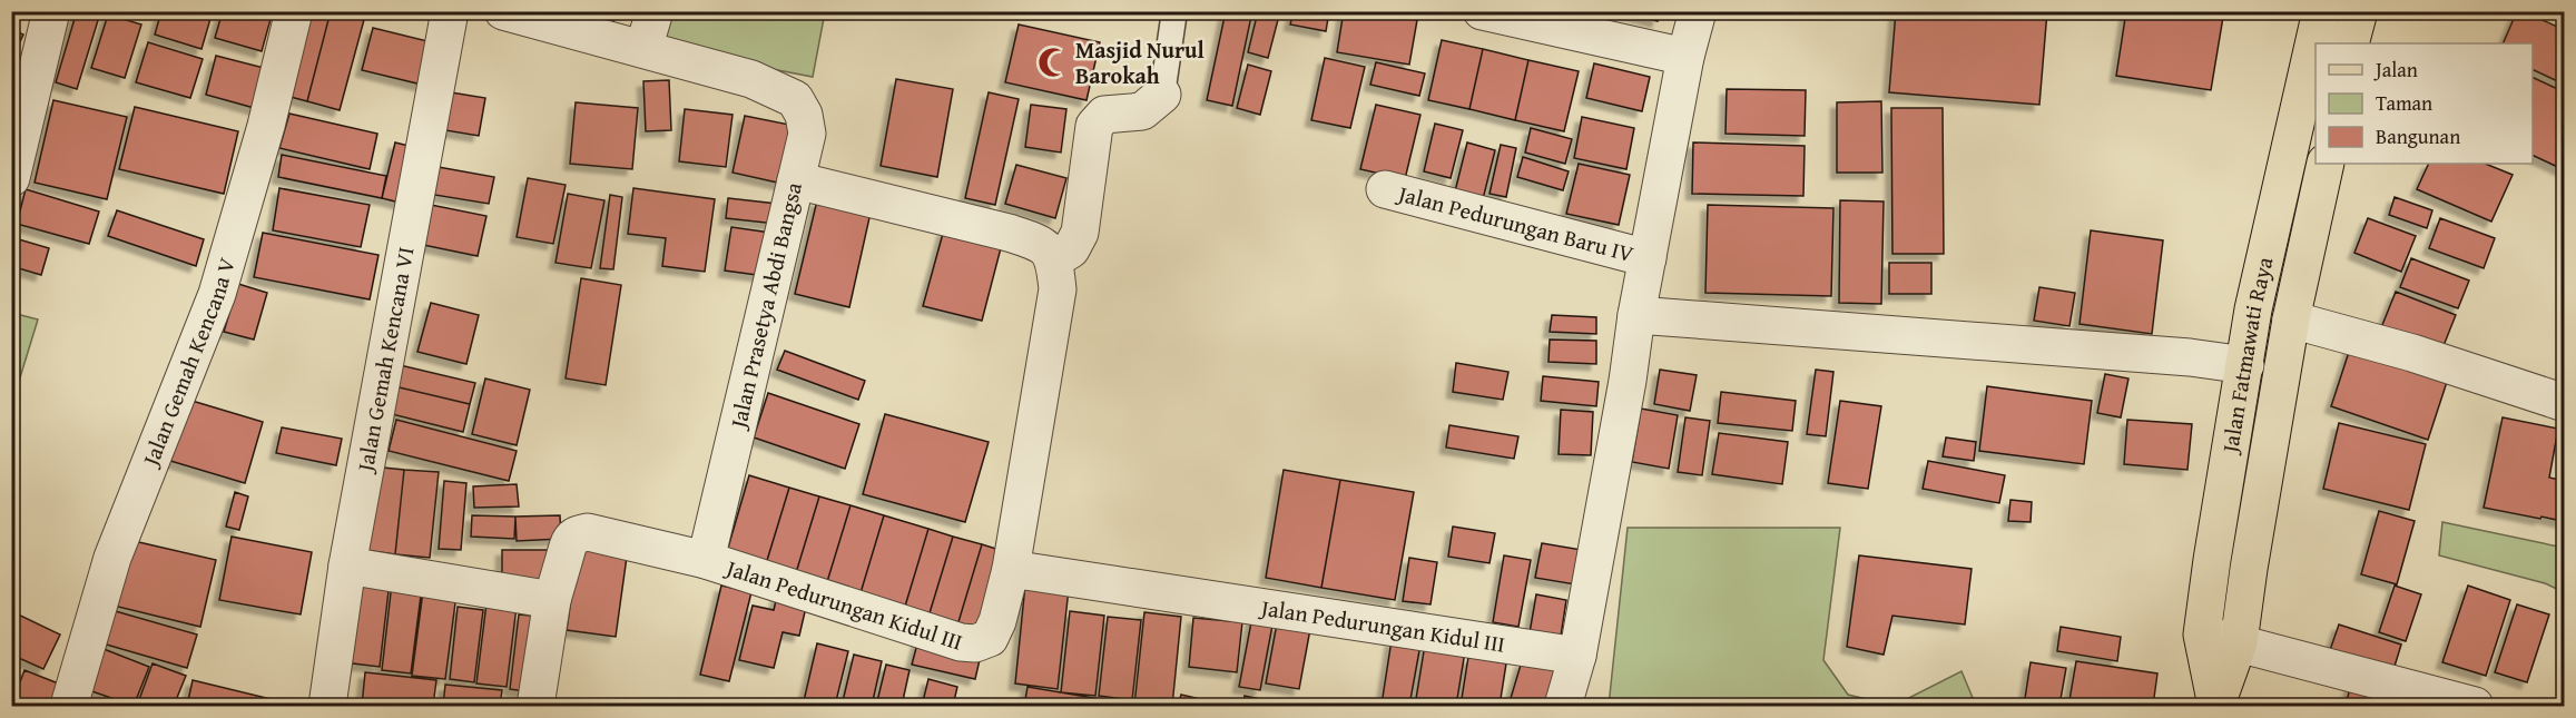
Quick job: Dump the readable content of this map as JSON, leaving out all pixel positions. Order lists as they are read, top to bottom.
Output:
{
  "streets": {
    "main road": ["Jalan Fatmawati Raya"],
    "street": [
      "Jalan Pedurungan Baru IV",
      "Jalan Prasetya Abdi Bangsa",
      "Jalan Gemah Kencana VI",
      "Jalan Gemah Kencana V",
      "Jalan Pedurungan Kidul III"
    ]
  },
  "crossings": [
    ["Jalan Prasetya Abdi Bangsa", "Jalan Pedurungan Kidul III"]
  ],
  "places": {
    "mosque": ["Masjid Nurul Barokah"]
  },
  "legend": ["Jalan", "Taman", "Bangunan"]
}
